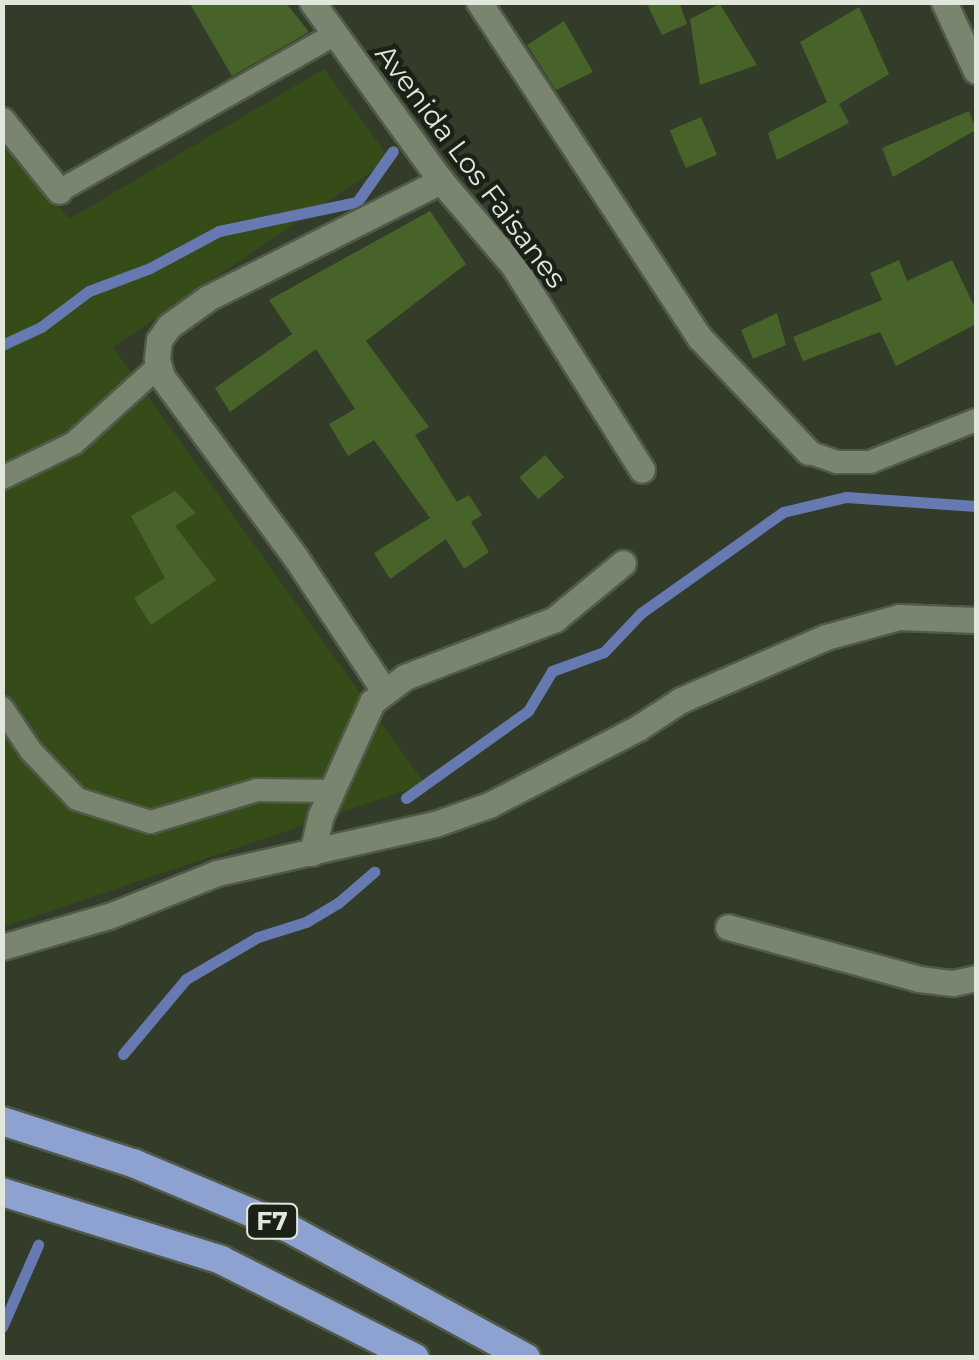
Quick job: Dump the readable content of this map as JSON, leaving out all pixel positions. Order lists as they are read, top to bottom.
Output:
{
  "streets": {
    "highway": ["F7"],
    "street": ["Avenida Los Faisanes"]
  }
}
